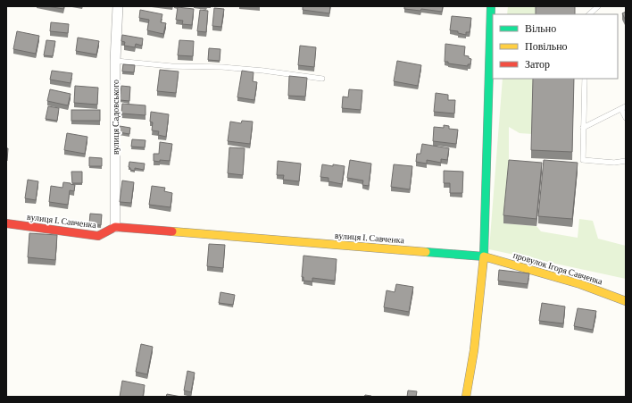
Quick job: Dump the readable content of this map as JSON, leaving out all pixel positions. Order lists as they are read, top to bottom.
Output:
{
  "streets": {
    "street": ["вулиця Садовського", "вулиця І. Савченка", "провулок Ігоря Савченка"]
  },
  "crossings": [
    ["вулиця Садовського", "вулиця І. Савченка"],
    ["вулиця І. Савченка", "провулок Ігоря Савченка"]
  ],
  "legend": ["Вільно", "Повільно", "Затор"]
}
